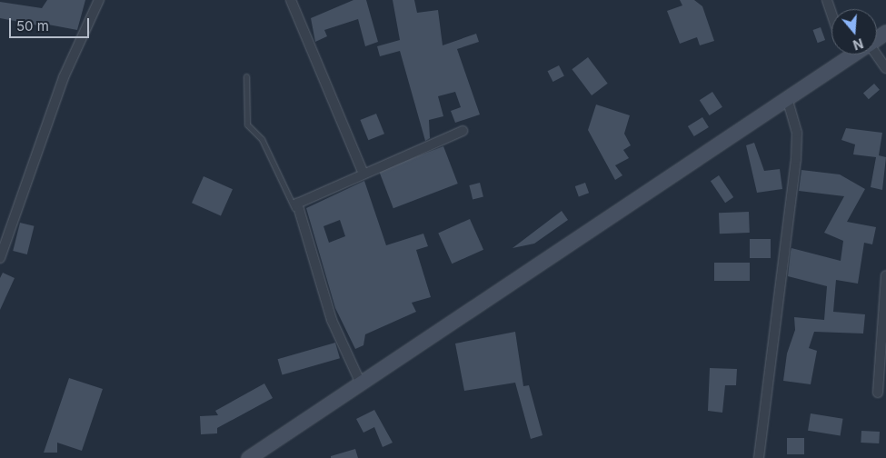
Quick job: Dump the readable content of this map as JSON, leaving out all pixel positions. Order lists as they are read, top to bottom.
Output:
{
  "scale_bar": "50 m",
  "north": "bottom"
}
